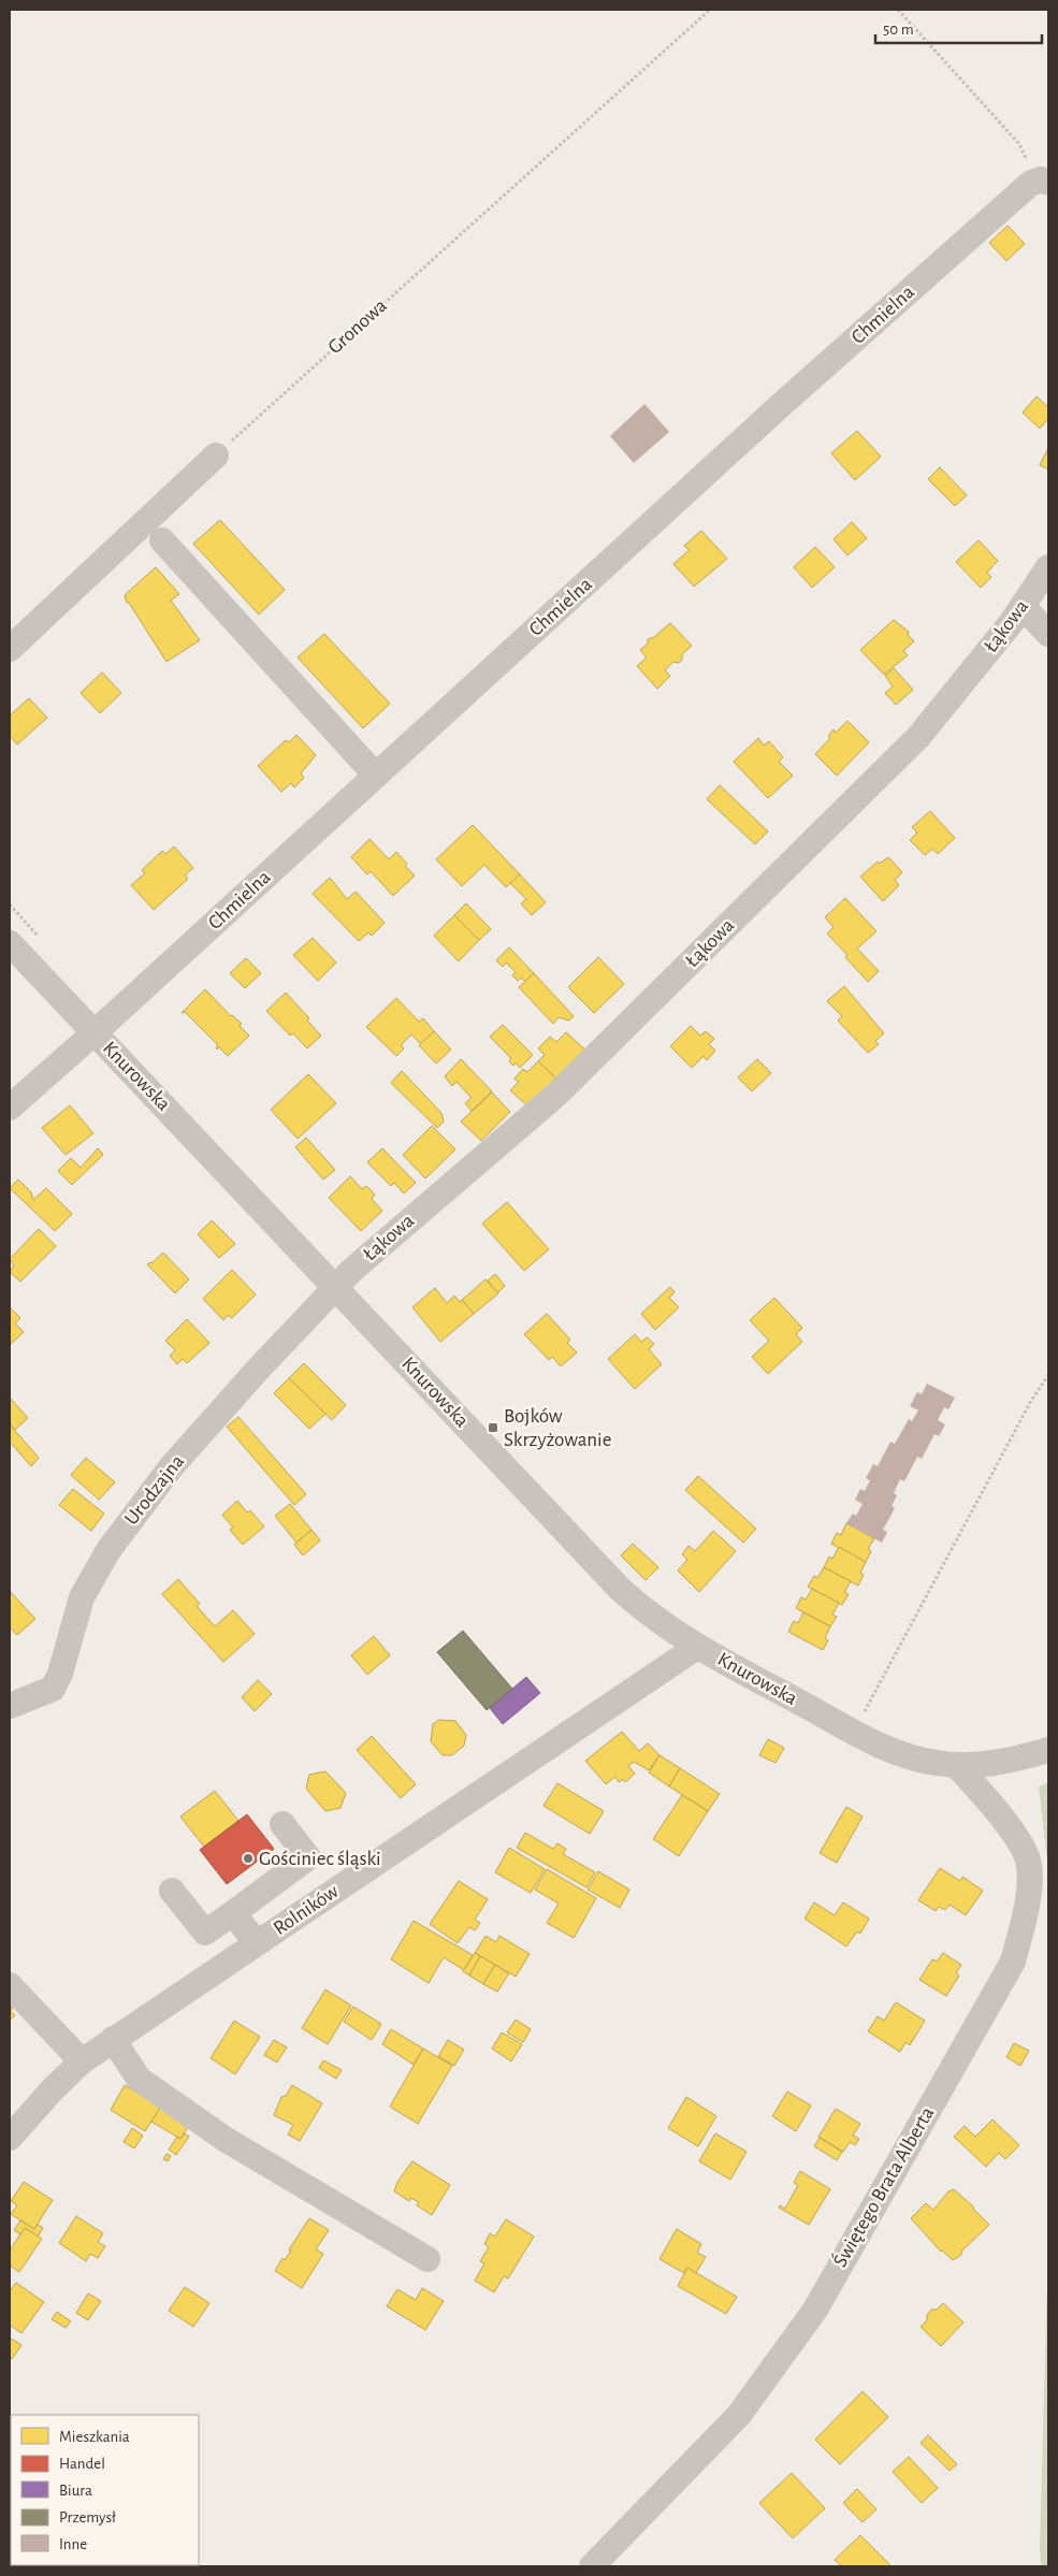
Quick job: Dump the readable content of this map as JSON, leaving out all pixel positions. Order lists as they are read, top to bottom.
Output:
{
  "streets": {
    "street": [
      "Chmielna",
      "Łąkowa",
      "Knurowska",
      "Urodzajna",
      "Rolników",
      "Świętego Brata Alberta"
    ],
    "path": ["Gronowa"]
  },
  "crossings": [
    ["Chmielna", "Knurowska"],
    ["Łąkowa", "Knurowska"],
    ["Łąkowa", "Urodzajna"],
    ["Knurowska", "Urodzajna"],
    ["Knurowska", "Rolników"],
    ["Knurowska", "Świętego Brata Alberta"]
  ],
  "places": {
    "transit": ["Bojków Skrzyżowanie"],
    "other": ["Gościniec śląski"]
  },
  "legend": [
    "Mieszkania",
    "Handel",
    "Biura",
    "Przemysł",
    "Inne"
  ],
  "scale_bar": "50 m"
}
